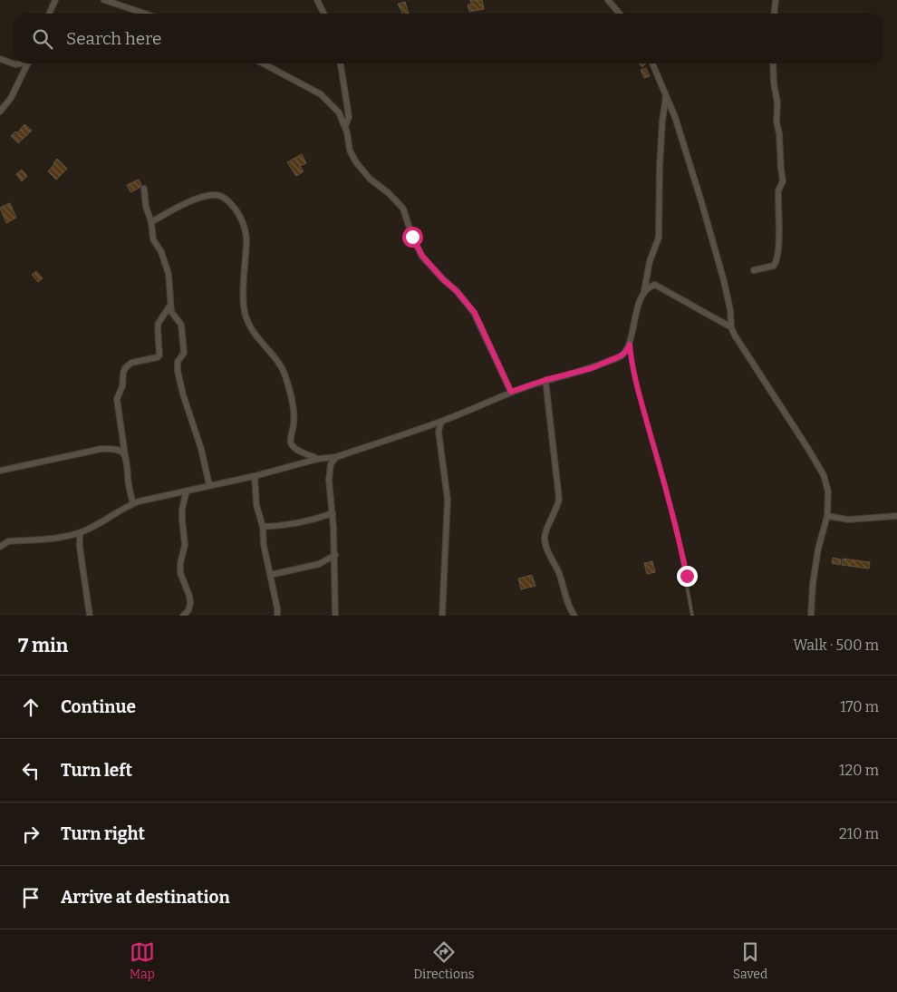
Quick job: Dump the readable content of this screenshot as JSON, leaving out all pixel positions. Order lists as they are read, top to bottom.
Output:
{
  "page": {
    "search": "Search here",
    "heading": ["7 min", "Walk · 500 m"],
    "list": [
      ["Continue", "170 m"],
      ["Turn left", "120 m"],
      ["Turn right", "210 m"],
      "Arrive at destination"
    ],
    "nav": ["Map", "Directions", "Saved"]
  }
}
